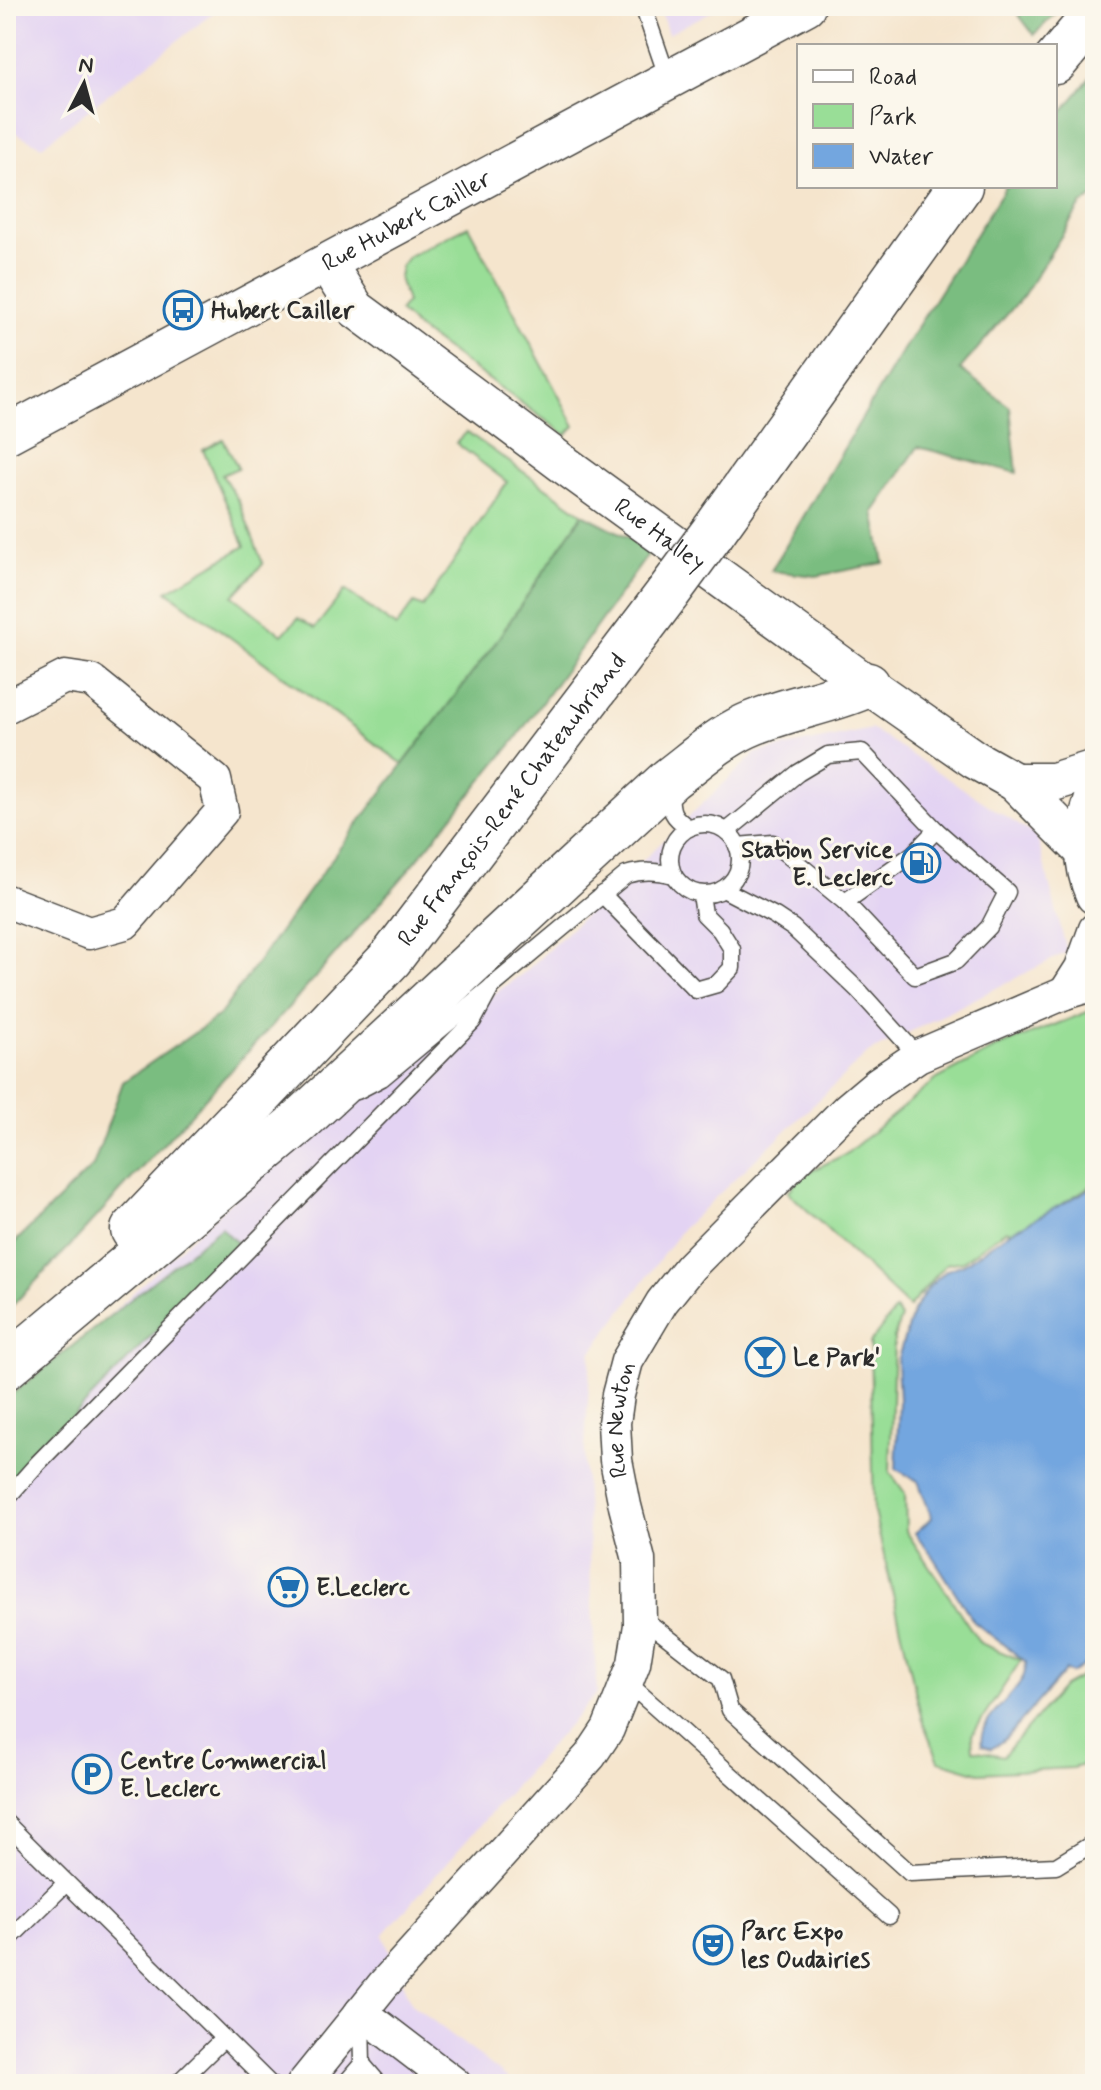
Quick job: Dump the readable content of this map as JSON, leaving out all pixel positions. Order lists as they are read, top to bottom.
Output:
{
  "streets": {
    "main road": ["Rue François-René Chateaubriand"],
    "street": ["Rue Hubert Cailler", "Rue Halley", "Rue Newton"]
  },
  "crossings": [
    ["Rue Hubert Cailler", "Rue Halley"]
  ],
  "places": {
    "bus stop": ["Hubert Cailler"],
    "fuel station": ["Station Service E. Leclerc"],
    "bar": ["Le Park'"],
    "supermarket": ["E.Leclerc"],
    "parking": ["Centre Commercial E. Leclerc"],
    "theatre": ["Parc Expo les Oudairies"]
  },
  "legend": ["Road", "Park", "Water"],
  "north": "top"
}
